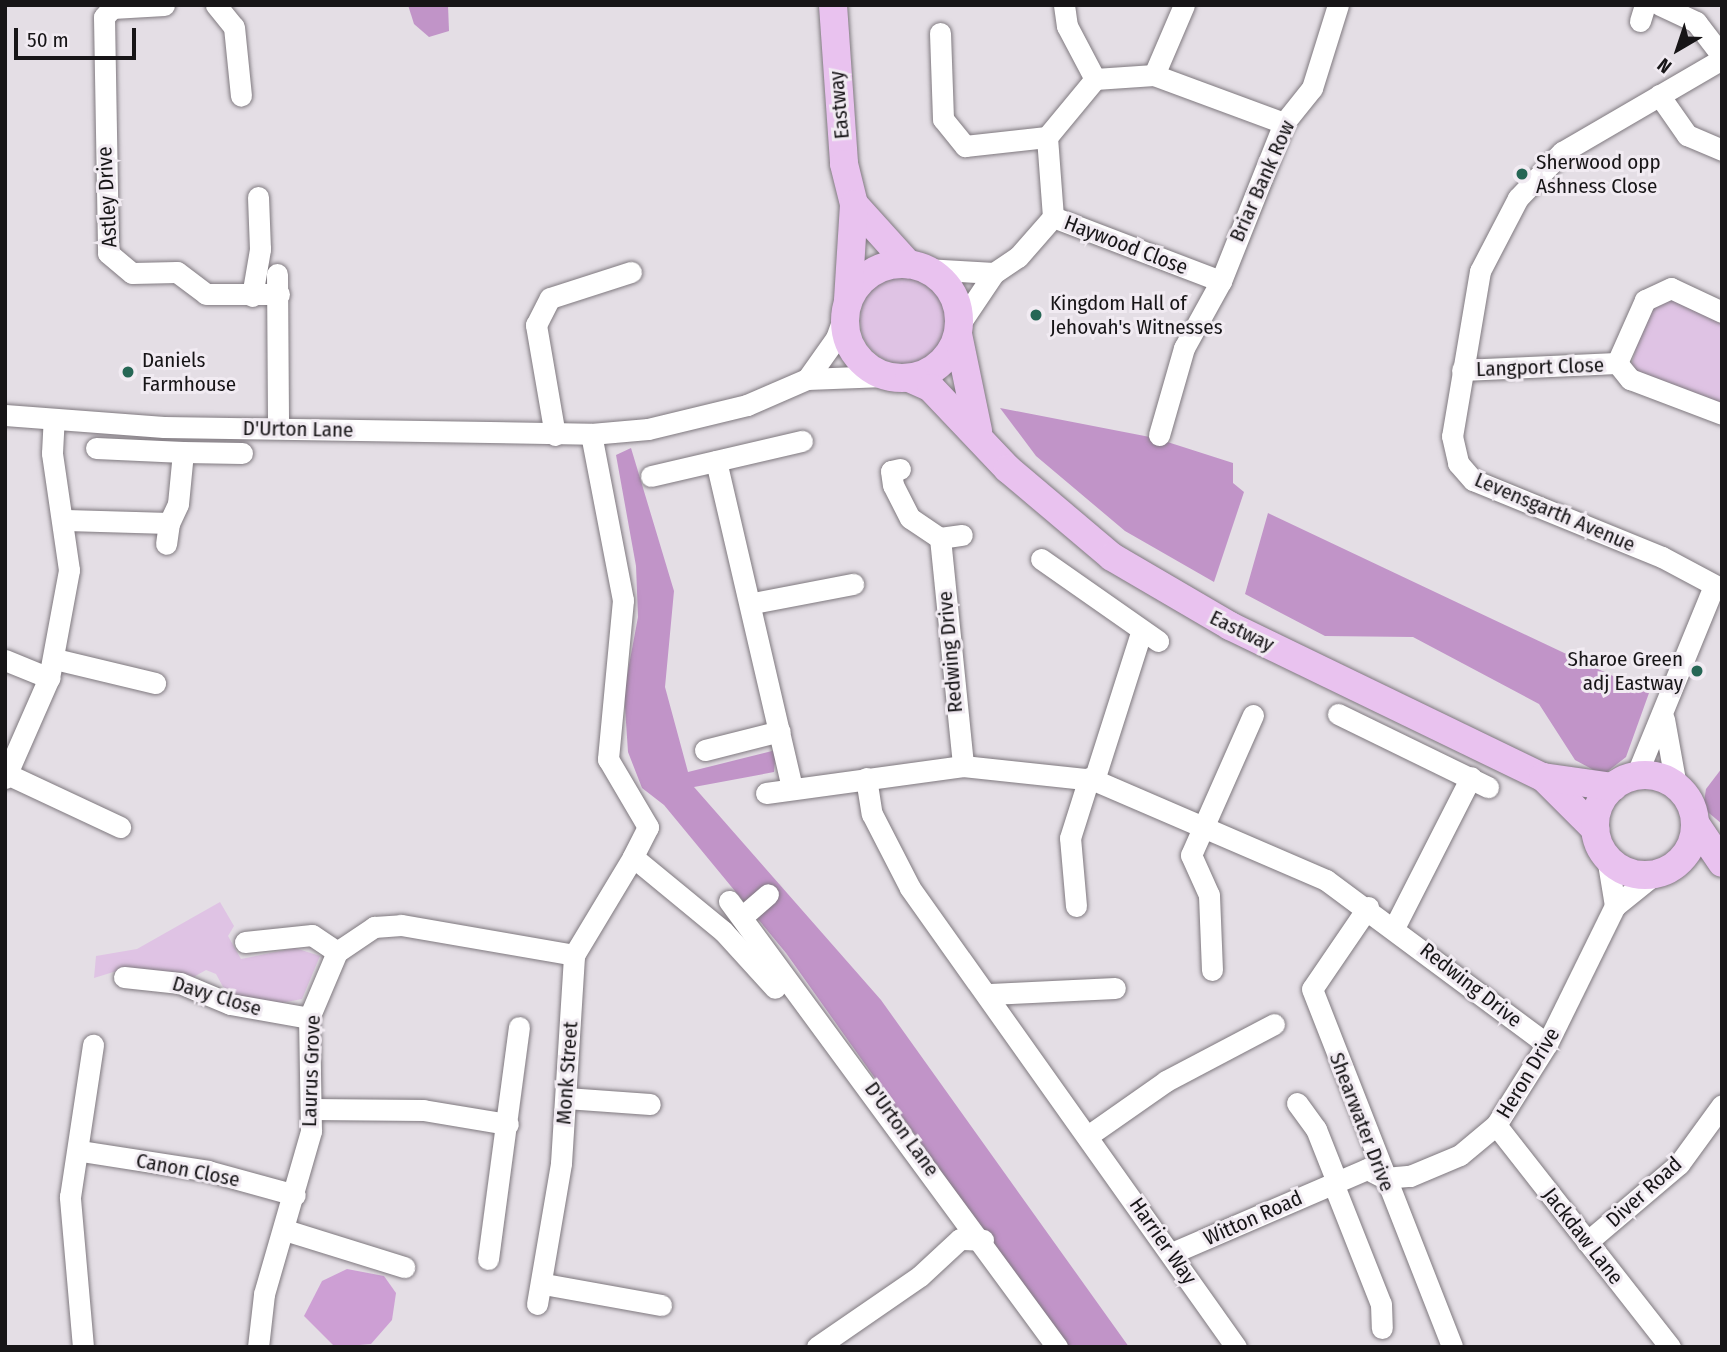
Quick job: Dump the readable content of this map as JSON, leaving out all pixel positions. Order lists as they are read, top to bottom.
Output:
{
  "streets": {
    "main road": ["Eastway"],
    "street": [
      "Briar Bank Row",
      "Astley Drive",
      "Haywood Close",
      "Langport Close",
      "D'Urton Lane",
      "Levensgarth Avenue",
      "Redwing Drive",
      "Davy Close",
      "Laurus Grove",
      "Monk Street",
      "Heron Drive",
      "Shearwater Drive",
      "Canon Close",
      "Diver Road",
      "Witton Road",
      "Jackdaw Lane",
      "Harrier Way"
    ]
  },
  "crossings": [
    ["Eastway", "D'Urton Lane"],
    ["Eastway", "Heron Drive"],
    ["Briar Bank Row", "Haywood Close"],
    ["Astley Drive", "D'Urton Lane"],
    ["Langport Close", "Levensgarth Avenue"],
    ["D'Urton Lane", "Monk Street"],
    ["Redwing Drive", "Heron Drive"],
    ["Redwing Drive", "Shearwater Drive"],
    ["Redwing Drive", "Harrier Way"],
    ["Davy Close", "Laurus Grove"],
    ["Laurus Grove", "Canon Close"],
    ["Heron Drive", "Shearwater Drive"],
    ["Heron Drive", "Witton Road"],
    ["Heron Drive", "Jackdaw Lane"],
    ["Shearwater Drive", "Witton Road"],
    ["Diver Road", "Jackdaw Lane"],
    ["Witton Road", "Harrier Way"]
  ],
  "places": [
    "Sherwood opp Ashness Close",
    "Kingdom Hall of Jehovah's Witnesses",
    "Daniels Farmhouse",
    "Sharoe Green adj Eastway"
  ],
  "scale_bar": "50 m",
  "north": "bottom left"
}
